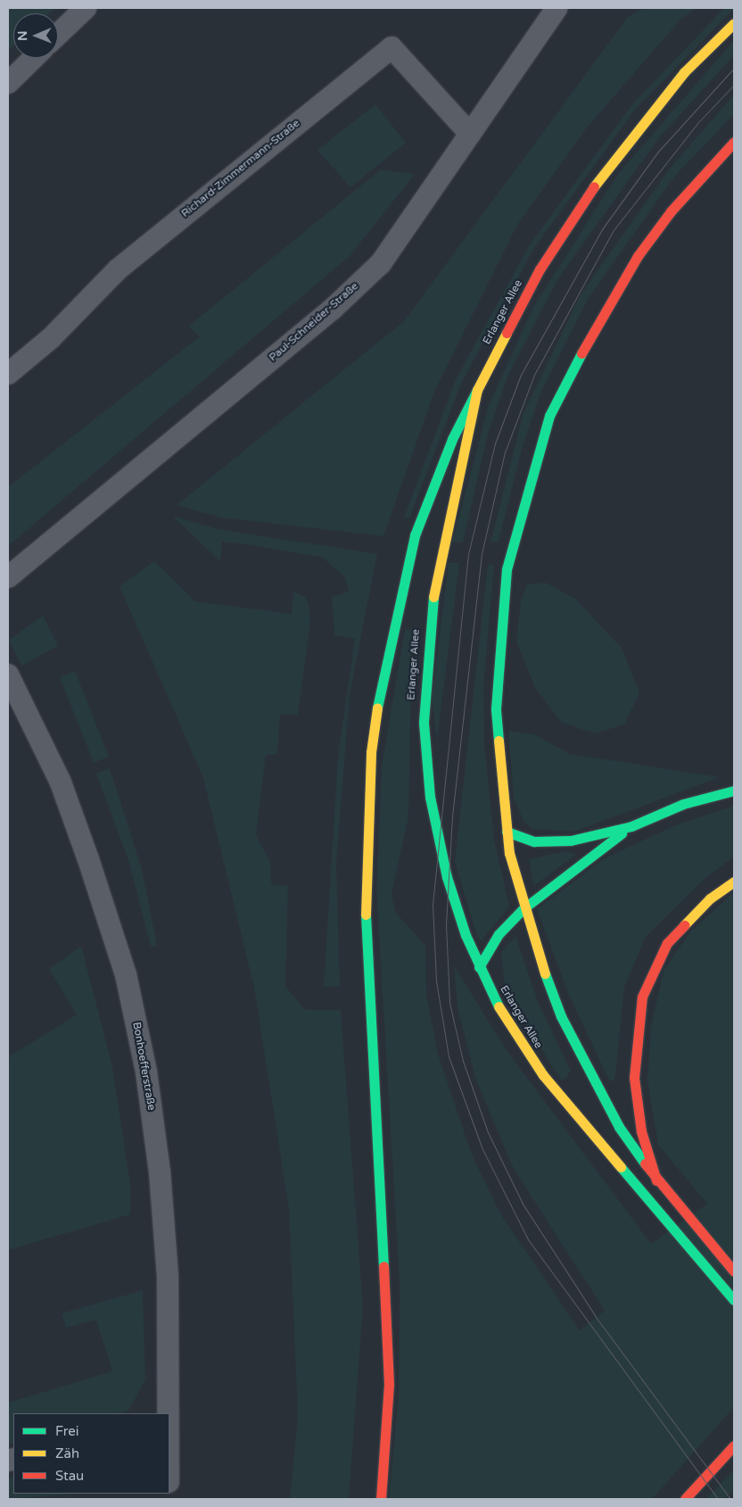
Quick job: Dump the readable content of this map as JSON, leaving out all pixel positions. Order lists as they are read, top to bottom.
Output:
{
  "streets": {
    "main road": ["Erlanger Allee"],
    "street": ["Richard-Zimmermann-Straße", "Paul-Schneider-Straße", "Bonhoefferstraße"]
  },
  "crossings": [
    ["Richard-Zimmermann-Straße", "Paul-Schneider-Straße"]
  ],
  "legend": ["Frei", "Zäh", "Stau"],
  "north": "left"
}
